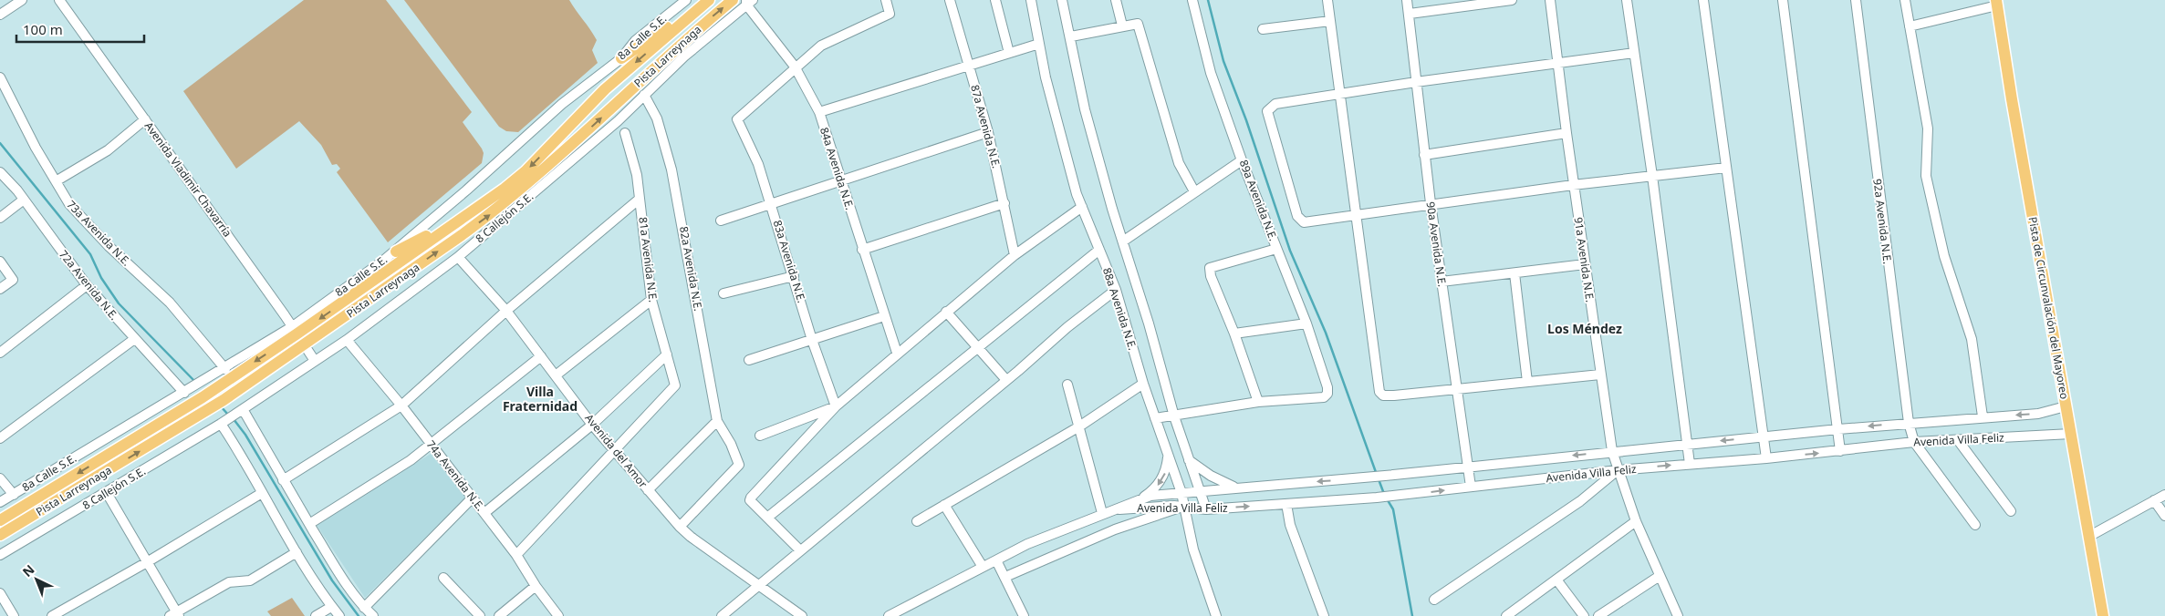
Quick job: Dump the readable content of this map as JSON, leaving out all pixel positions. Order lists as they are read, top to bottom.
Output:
{
  "streets": {
    "main road": ["Pista Larreynaga", "Pista de Circunvalación del Mayoreo"],
    "street": [
      "8a Calle S.E.",
      "87a Avenida N.E.",
      "84a Avenida N.E.",
      "Avenida Vladimir Chavarría",
      "89a Avenida N.E.",
      "8 Callejón S.E.",
      "92a Avenida N.E.",
      "73a Avenida N.E.",
      "90a Avenida N.E.",
      "81a Avenida N.E.",
      "91a Avenida N.E.",
      "83a Avenida N.E.",
      "82a Avenida N.E.",
      "72a Avenida N.E.",
      "88a Avenida N.E.",
      "Avenida Villa Feliz",
      "Avenida del Amor",
      "74a Avenida N.E."
    ]
  },
  "crossings": [
    ["8a Calle S.E.", "Pista Larreynaga"],
    ["8a Calle S.E.", "Avenida Vladimir Chavarría"],
    ["8a Calle S.E.", "73a Avenida N.E."],
    ["8a Calle S.E.", "72a Avenida N.E."],
    ["Pista Larreynaga", "Avenida Vladimir Chavarría"],
    ["84a Avenida N.E.", "8 Callejón S.E."],
    ["84a Avenida N.E.", "83a Avenida N.E."],
    ["Avenida Vladimir Chavarría", "8 Callejón S.E."],
    ["8 Callejón S.E.", "82a Avenida N.E."],
    ["8 Callejón S.E.", "Avenida del Amor"],
    ["8 Callejón S.E.", "74a Avenida N.E."],
    ["92a Avenida N.E.", "Avenida Villa Feliz"],
    ["90a Avenida N.E.", "Avenida Villa Feliz"],
    ["81a Avenida N.E.", "Avenida del Amor"],
    ["91a Avenida N.E.", "Avenida Villa Feliz"],
    ["82a Avenida N.E.", "Avenida del Amor"],
    ["Pista de Circunvalación del Mayoreo", "Avenida Villa Feliz"],
    ["88a Avenida N.E.", "Avenida Villa Feliz"]
  ],
  "districts": ["Los Méndez", "Villa Fraternidad"],
  "scale_bar": "100 m",
  "north": "top left"
}
